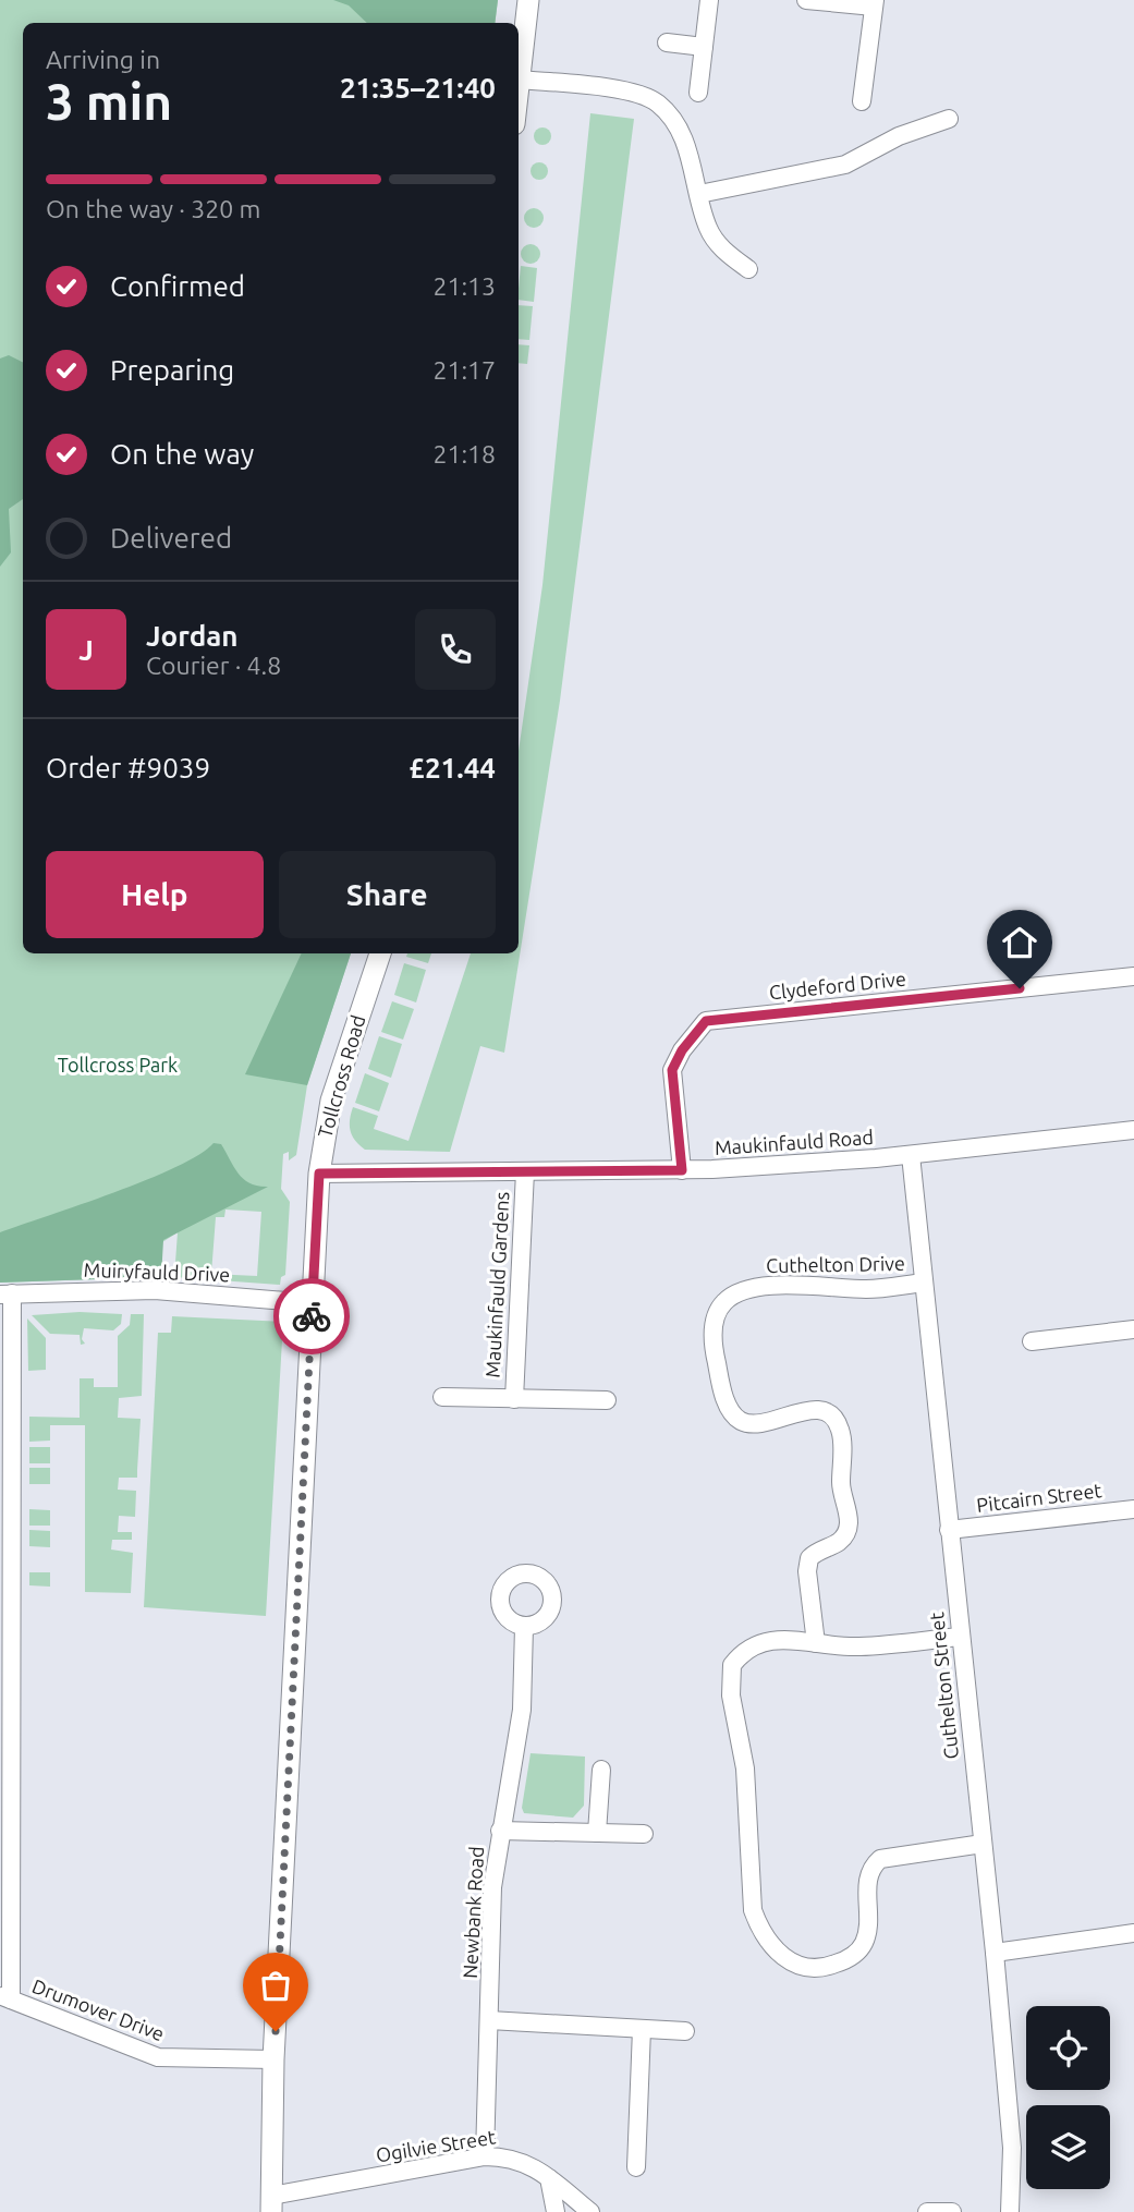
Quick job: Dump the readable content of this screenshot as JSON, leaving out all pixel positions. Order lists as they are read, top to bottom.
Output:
{
  "streets": {
    "street": [
      "Clydeford Drive",
      "Tollcross Road",
      "Maukinfauld Road",
      "Cuthelton Drive",
      "Muiryfauld Drive",
      "Maukinfauld Gardens",
      "Pitcairn Street",
      "Cuthelton Street",
      "Newbank Road",
      "Drumover Drive",
      "Ogilvie Street"
    ]
  },
  "crossings": [
    ["Clydeford Drive", "Maukinfauld Road"],
    ["Tollcross Road", "Maukinfauld Road"],
    ["Tollcross Road", "Muiryfauld Drive"],
    ["Tollcross Road", "Drumover Drive"],
    ["Tollcross Road", "Ogilvie Street"],
    ["Maukinfauld Road", "Maukinfauld Gardens"],
    ["Maukinfauld Road", "Cuthelton Street"],
    ["Cuthelton Drive", "Cuthelton Street"],
    ["Pitcairn Street", "Cuthelton Street"],
    ["Newbank Road", "Ogilvie Street"]
  ],
  "parks": ["Tollcross Park"],
  "page": {
    "heading": ["3 min", "Arriving in", "21:35–21:40"],
    "panel": [
      "Jordan",
      "Courier · 4.8",
      "Order #9039",
      "£21.44"
    ],
    "bar": "On the way · 320 m",
    "list": [
      ["Confirmed", "21:13"],
      ["Preparing", "21:17"],
      ["On the way", "21:18"],
      "Delivered"
    ],
    "round": "J",
    "buttons": ["Help", "Share"]
  }
}
